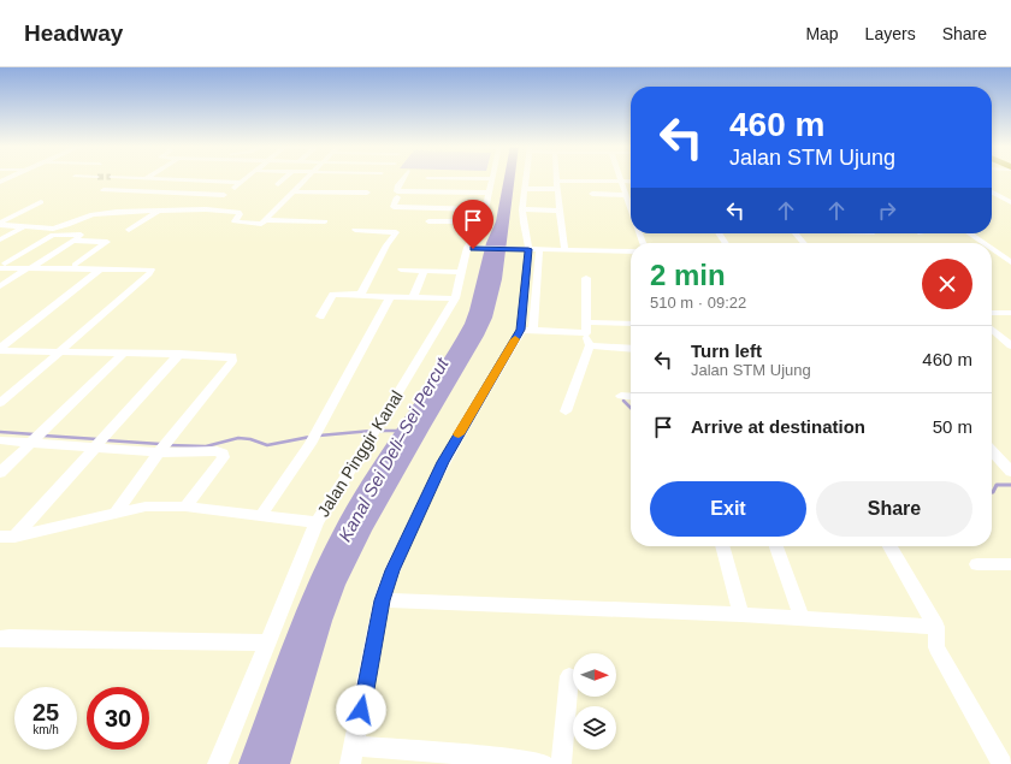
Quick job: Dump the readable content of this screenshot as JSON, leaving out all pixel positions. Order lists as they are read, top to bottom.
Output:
{
  "streets": {
    "street": ["Jalan Pinggir Kanal"]
  },
  "water": ["Kanal Sei Deli–Sei Percut"],
  "north": "right",
  "page": {
    "header": "Headway",
    "nav": ["Map", "Layers", "Share"],
    "turn": ["460 m", "Jalan STM Ujung"],
    "heading": ["2 min", "510 m · 09:22"],
    "list": [
      {
        "name": "Turn left",
        "note": "Jalan STM Ujung",
        "value": "460 m"
      },
      {
        "name": "Arrive at destination",
        "value": "50 m"
      }
    ],
    "buttons": ["Exit", "Share"],
    "speed": "25 km/h",
    "limit": "30"
  }
}
